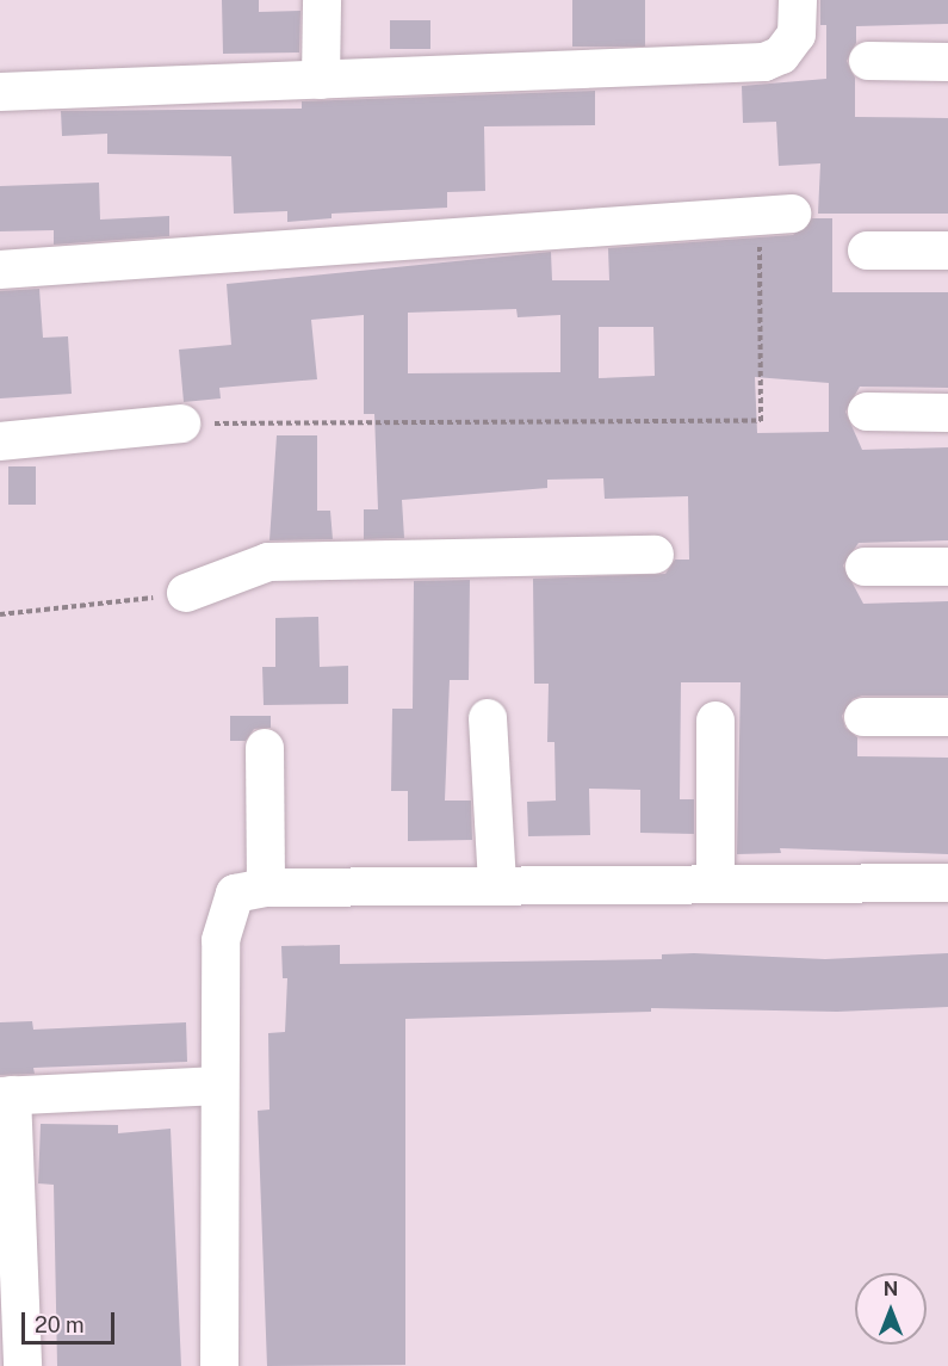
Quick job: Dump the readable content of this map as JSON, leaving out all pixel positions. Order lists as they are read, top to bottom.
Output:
{
  "scale_bar": "20 m",
  "north": "top"
}
